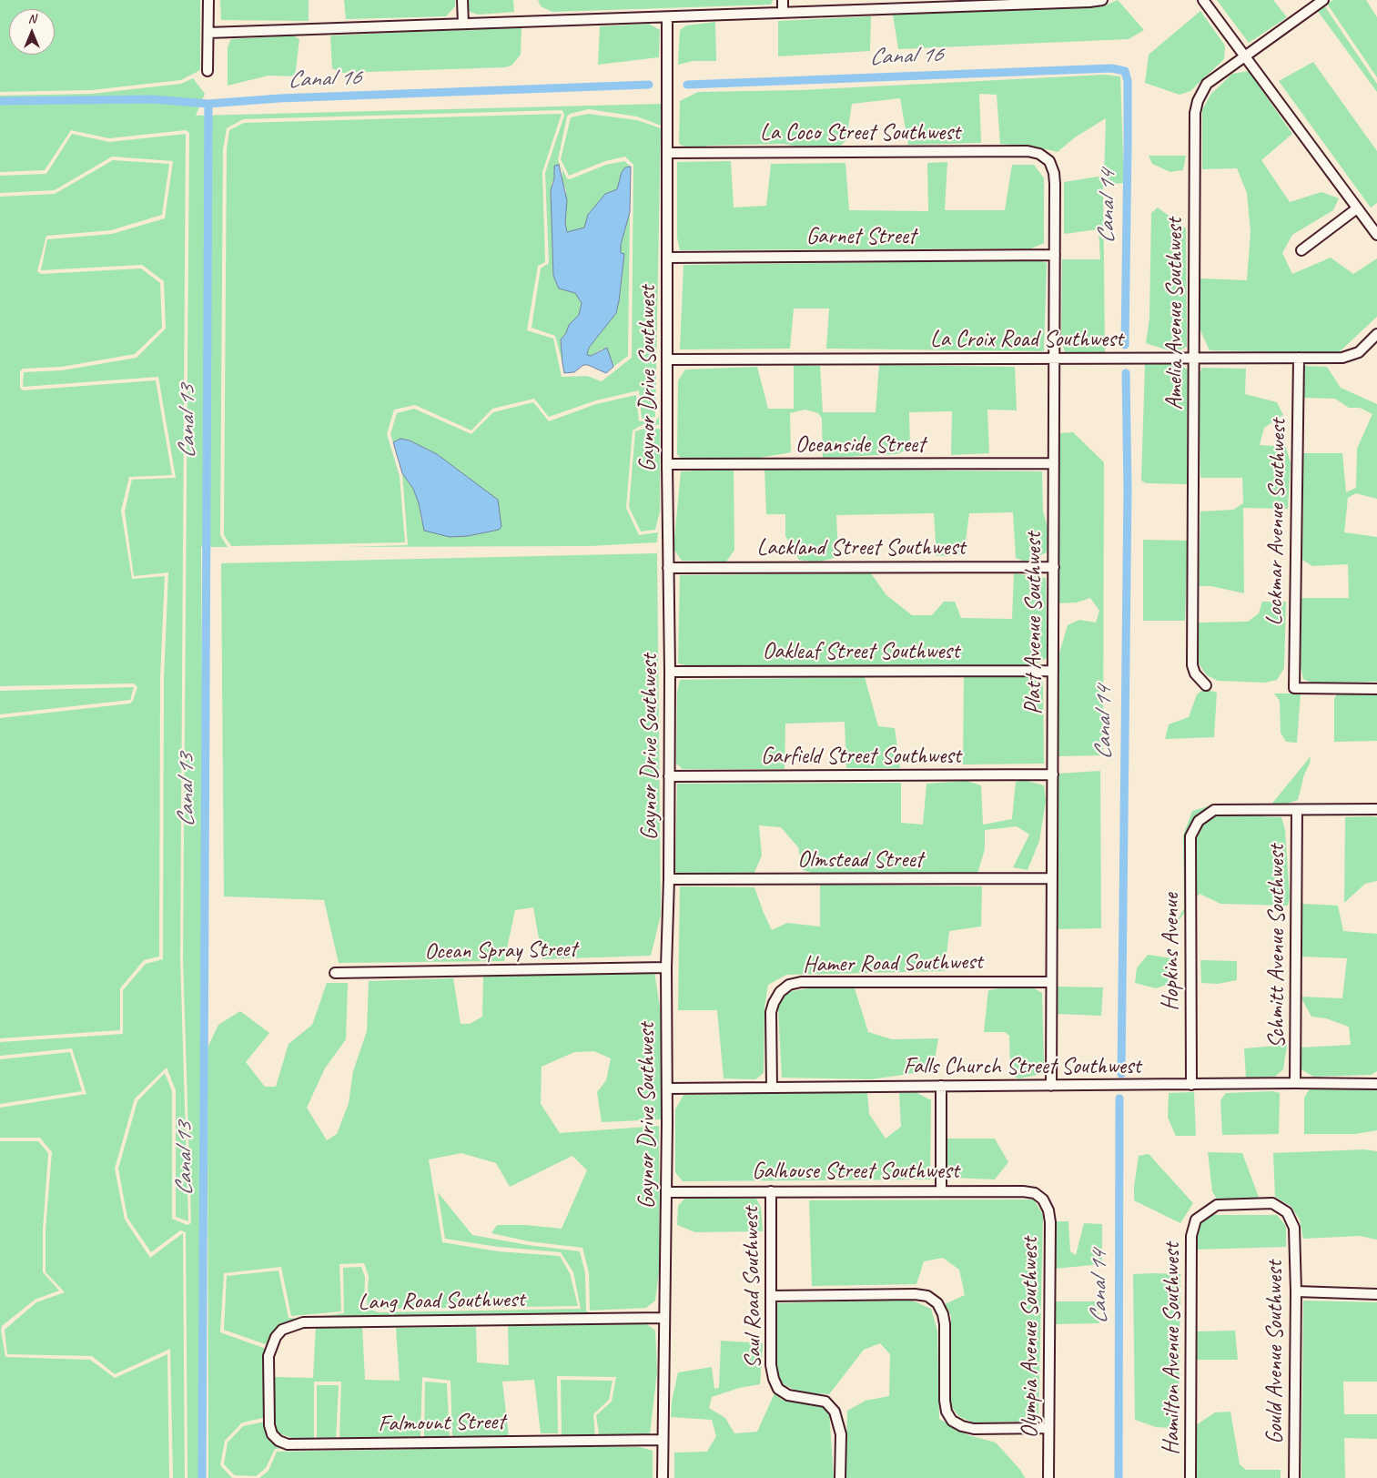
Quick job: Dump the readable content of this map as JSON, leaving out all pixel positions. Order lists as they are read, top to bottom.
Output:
{
  "streets": {
    "street": [
      "La Coco Street Southwest",
      "Garnet Street",
      "Amelia Avenue Southwest",
      "La Croix Road Southwest",
      "Gaynor Drive Southwest",
      "Oceanside Street",
      "Lockmar Avenue Southwest",
      "Lackland Street Southwest",
      "Platt Avenue Southwest",
      "Oakleaf Street Southwest",
      "Garfield Street Southwest",
      "Olmstead Street",
      "Schmitt Avenue Southwest",
      "Ocean Spray Street",
      "Hopkins Avenue",
      "Hamer Road Southwest",
      "Falls Church Street Southwest",
      "Galhouse Street Southwest",
      "Saul Road Southwest",
      "Lang Road Southwest",
      "Olympia Avenue Southwest",
      "Hamilton Avenue Southwest",
      "Gould Avenue Southwest",
      "Falmount Street"
    ]
  },
  "crossings": [
    ["La Coco Street Southwest", "Gaynor Drive Southwest"],
    ["La Coco Street Southwest", "Platt Avenue Southwest"],
    ["Garnet Street", "Gaynor Drive Southwest"],
    ["Garnet Street", "Platt Avenue Southwest"],
    ["Amelia Avenue Southwest", "La Croix Road Southwest"],
    ["La Croix Road Southwest", "Gaynor Drive Southwest"],
    ["La Croix Road Southwest", "Lockmar Avenue Southwest"],
    ["La Croix Road Southwest", "Platt Avenue Southwest"],
    ["Gaynor Drive Southwest", "Oceanside Street"],
    ["Gaynor Drive Southwest", "Lackland Street Southwest"],
    ["Gaynor Drive Southwest", "Oakleaf Street Southwest"],
    ["Gaynor Drive Southwest", "Garfield Street Southwest"],
    ["Gaynor Drive Southwest", "Olmstead Street"],
    ["Gaynor Drive Southwest", "Ocean Spray Street"],
    ["Gaynor Drive Southwest", "Falls Church Street Southwest"],
    ["Gaynor Drive Southwest", "Galhouse Street Southwest"],
    ["Gaynor Drive Southwest", "Lang Road Southwest"],
    ["Gaynor Drive Southwest", "Falmount Street"],
    ["Oceanside Street", "Platt Avenue Southwest"],
    ["Lackland Street Southwest", "Platt Avenue Southwest"],
    ["Platt Avenue Southwest", "Oakleaf Street Southwest"],
    ["Platt Avenue Southwest", "Garfield Street Southwest"],
    ["Platt Avenue Southwest", "Olmstead Street"],
    ["Platt Avenue Southwest", "Hamer Road Southwest"],
    ["Platt Avenue Southwest", "Falls Church Street Southwest"],
    ["Schmitt Avenue Southwest", "Hopkins Avenue"],
    ["Schmitt Avenue Southwest", "Falls Church Street Southwest"],
    ["Hopkins Avenue", "Falls Church Street Southwest"],
    ["Hamer Road Southwest", "Falls Church Street Southwest"],
    ["Galhouse Street Southwest", "Saul Road Southwest"],
    ["Galhouse Street Southwest", "Olympia Avenue Southwest"],
    ["Lang Road Southwest", "Falmount Street"],
    ["Hamilton Avenue Southwest", "Gould Avenue Southwest"]
  ],
  "water": ["Canal 16", "Canal 14", "Canal 13"],
  "north": "top"
}
